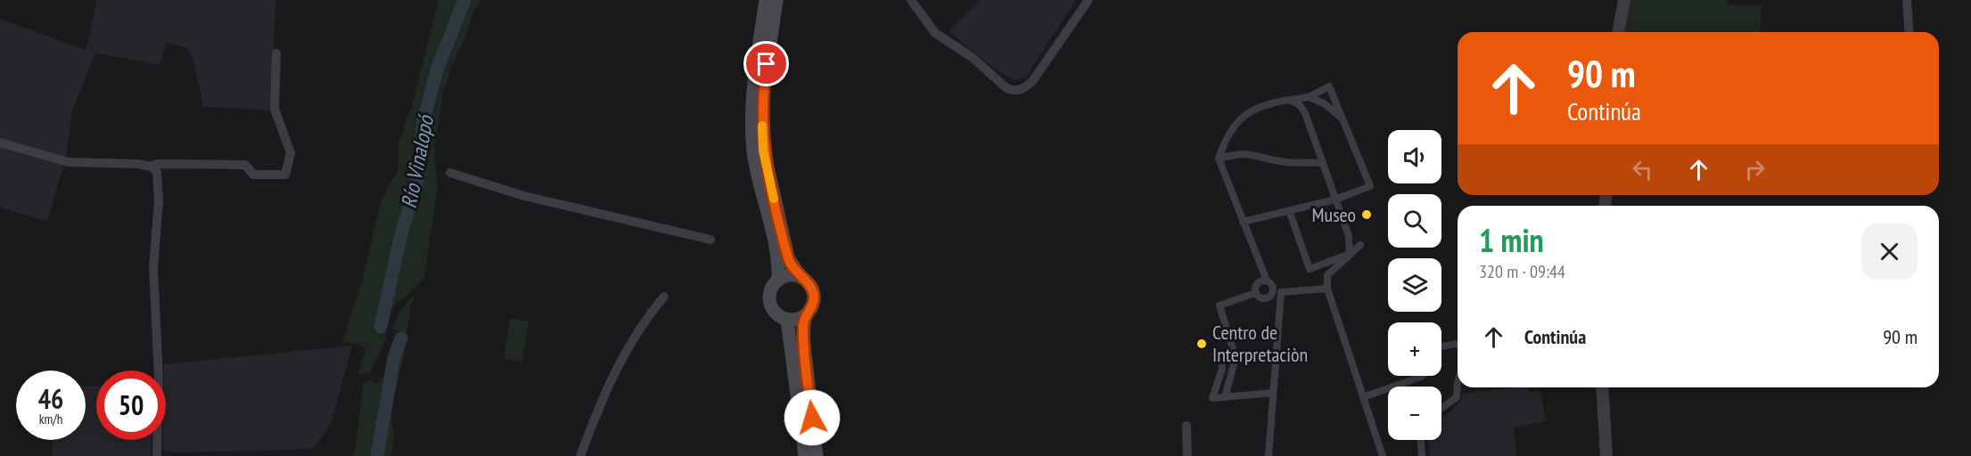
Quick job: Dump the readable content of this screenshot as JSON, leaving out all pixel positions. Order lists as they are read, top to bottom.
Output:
{
  "water": ["Río Vinalopó"],
  "places": ["Museo", "Centro de Interpretaciòn"],
  "page": {
    "turn": ["90 m", "Continúa"],
    "map_buttons": ["+", "−"],
    "heading": ["1 min", "320 m · 09:44"],
    "list": [
      {
        "name": "Continúa",
        "value": "90 m"
      }
    ],
    "speed": "46 km/h",
    "limit": "50"
  }
}
